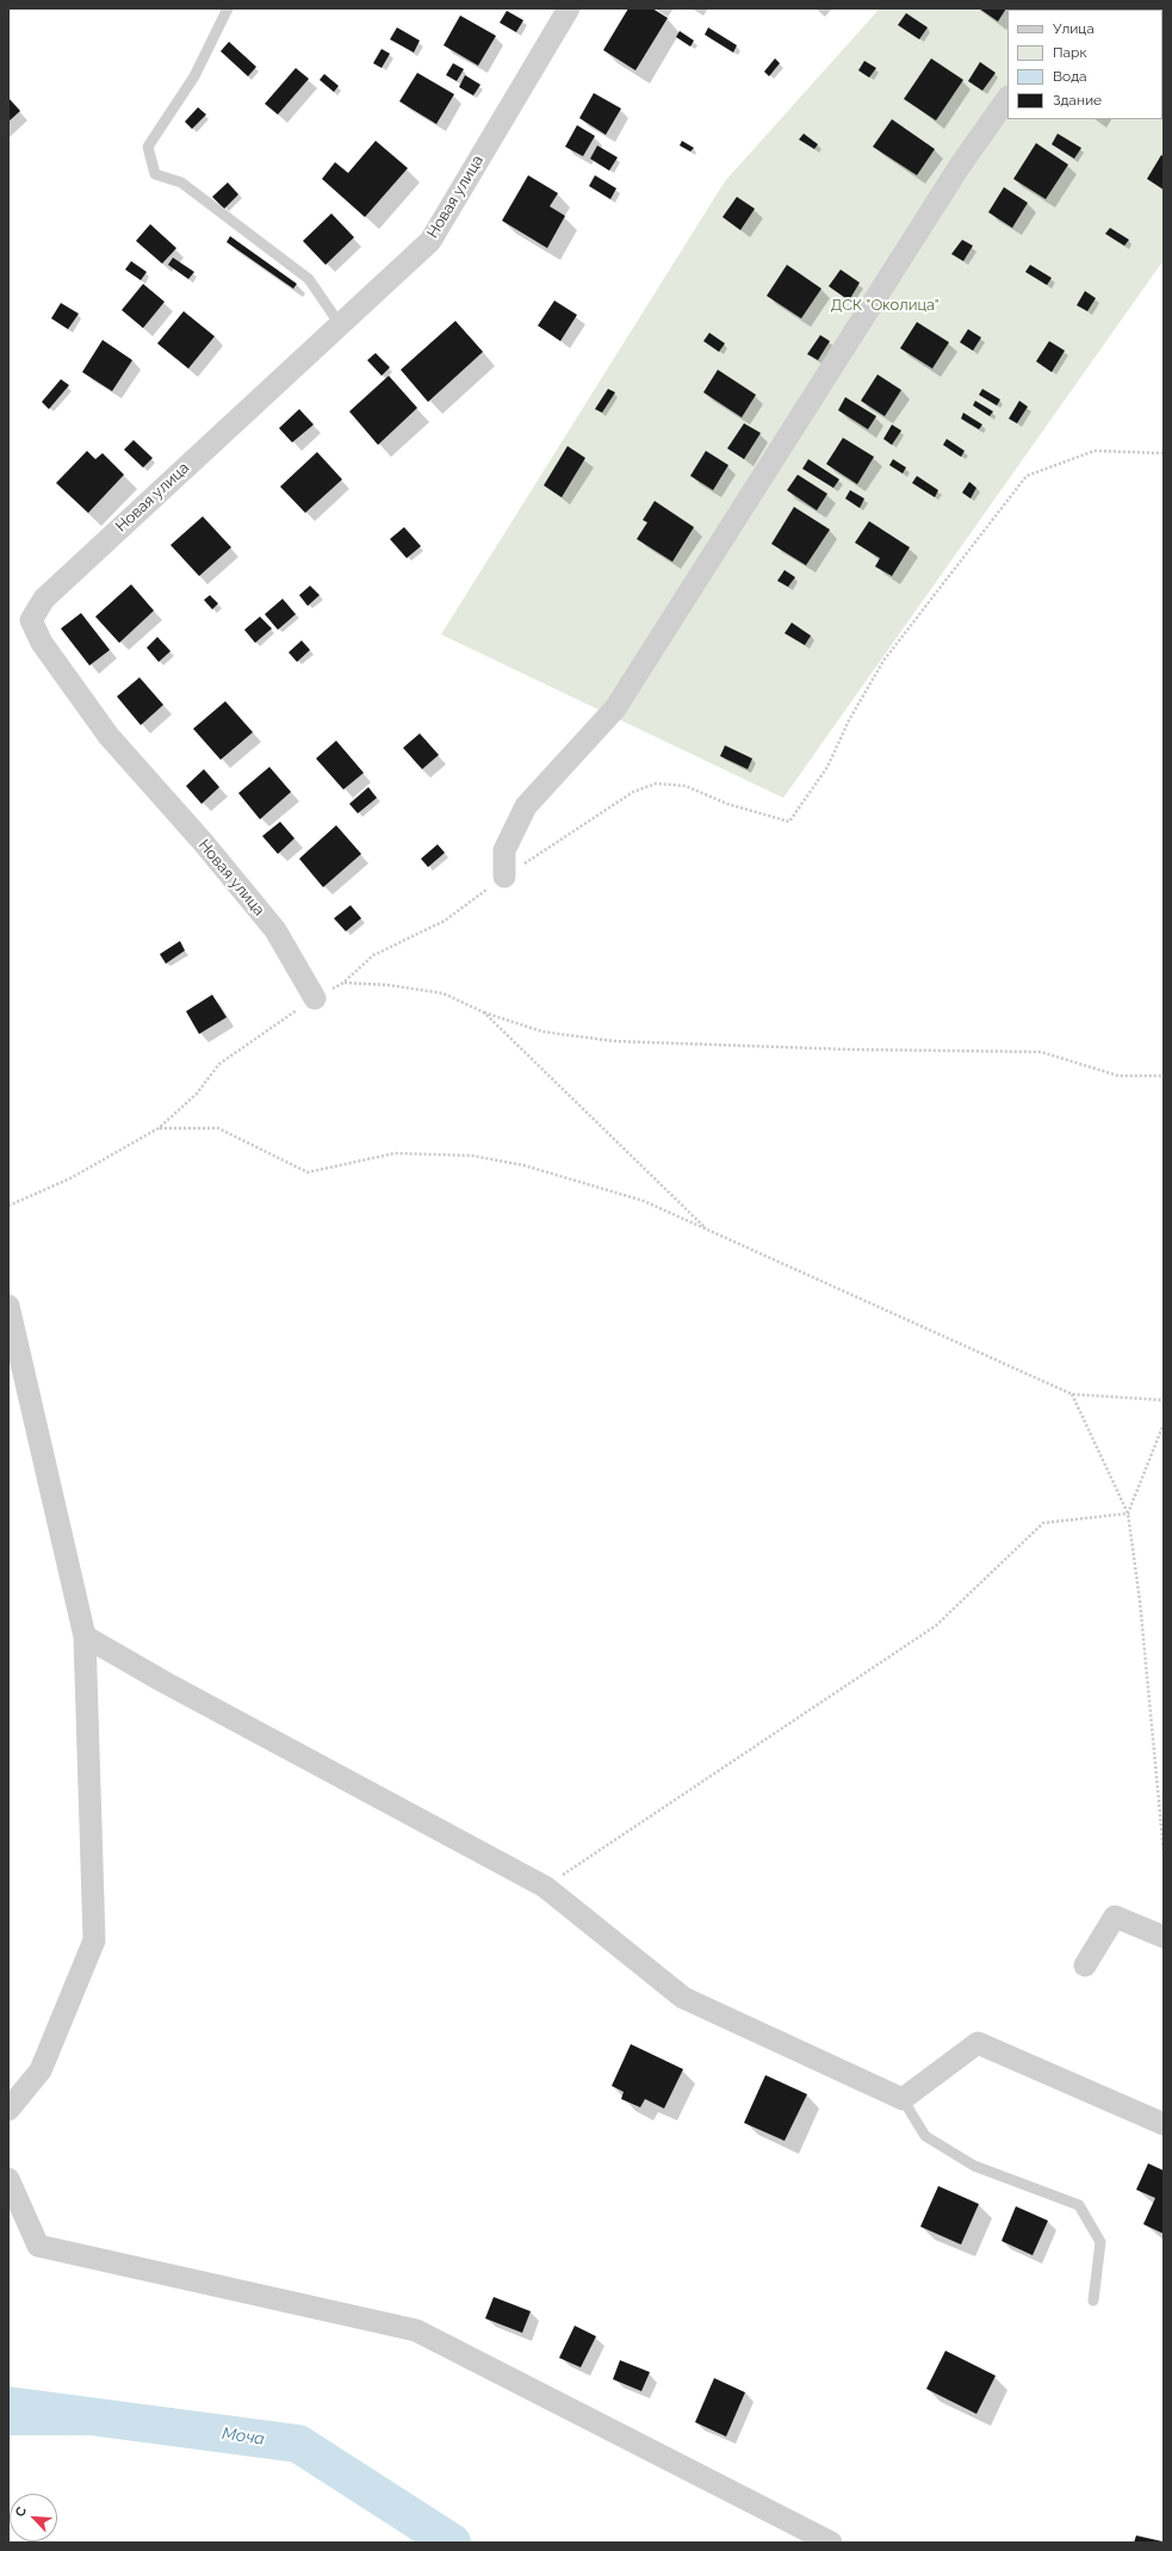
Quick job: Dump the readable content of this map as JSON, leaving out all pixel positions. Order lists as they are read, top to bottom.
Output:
{
  "streets": {
    "street": ["Новая улица"]
  },
  "water": ["Моча"],
  "parks": ["ДСК \"Околица\""],
  "legend": [
    "Улица",
    "Парк",
    "Вода",
    "Здание"
  ],
  "north": "top left"
}
